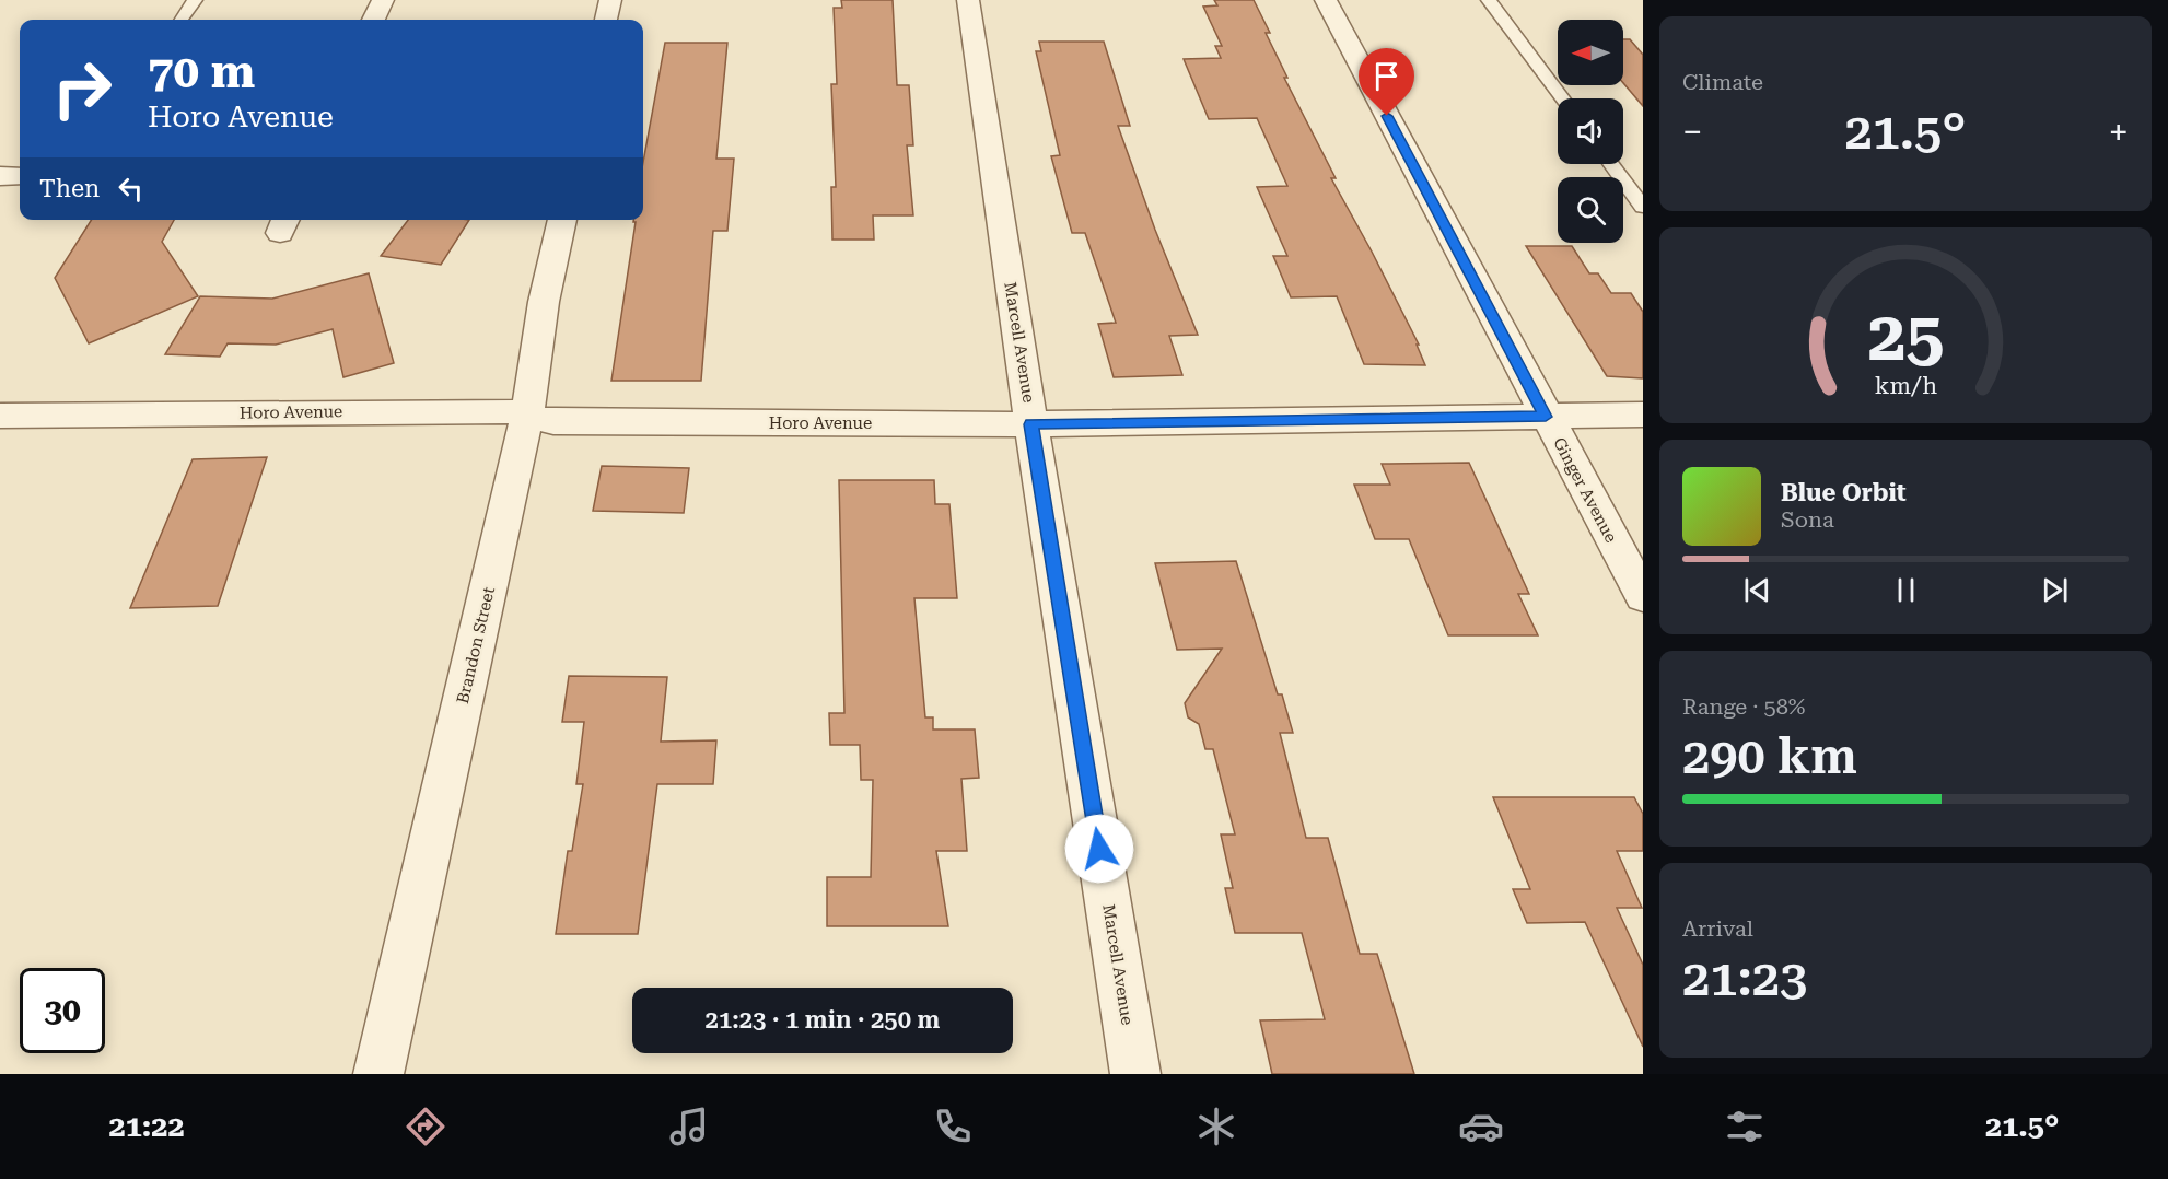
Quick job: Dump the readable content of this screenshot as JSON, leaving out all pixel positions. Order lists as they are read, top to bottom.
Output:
{
  "streets": {
    "street": [
      "Marcell Avenue",
      "Horo Avenue",
      "Ginger Avenue",
      "Brandon Street"
    ]
  },
  "crossings": [
    ["Marcell Avenue", "Horo Avenue"],
    ["Horo Avenue", "Ginger Avenue"],
    ["Horo Avenue", "Brandon Street"]
  ],
  "north": "left",
  "page": {
    "tile": [
      "Climate",
      ["Range · 58%", "290 km"],
      ["Arrival", "21:23"]
    ],
    "turn": ["70 m", "Horo Avenue"],
    "heat": ["−", "21.5°", "+"],
    "then": "Then",
    "song": ["Blue Orbit", "Sona"],
    "limit": "30",
    "trip": "21:23 · 1 min · 250 m",
    "tabs": ["21:22", "21.5°"],
    "gauge": ["25", "km/h"]
  }
}
